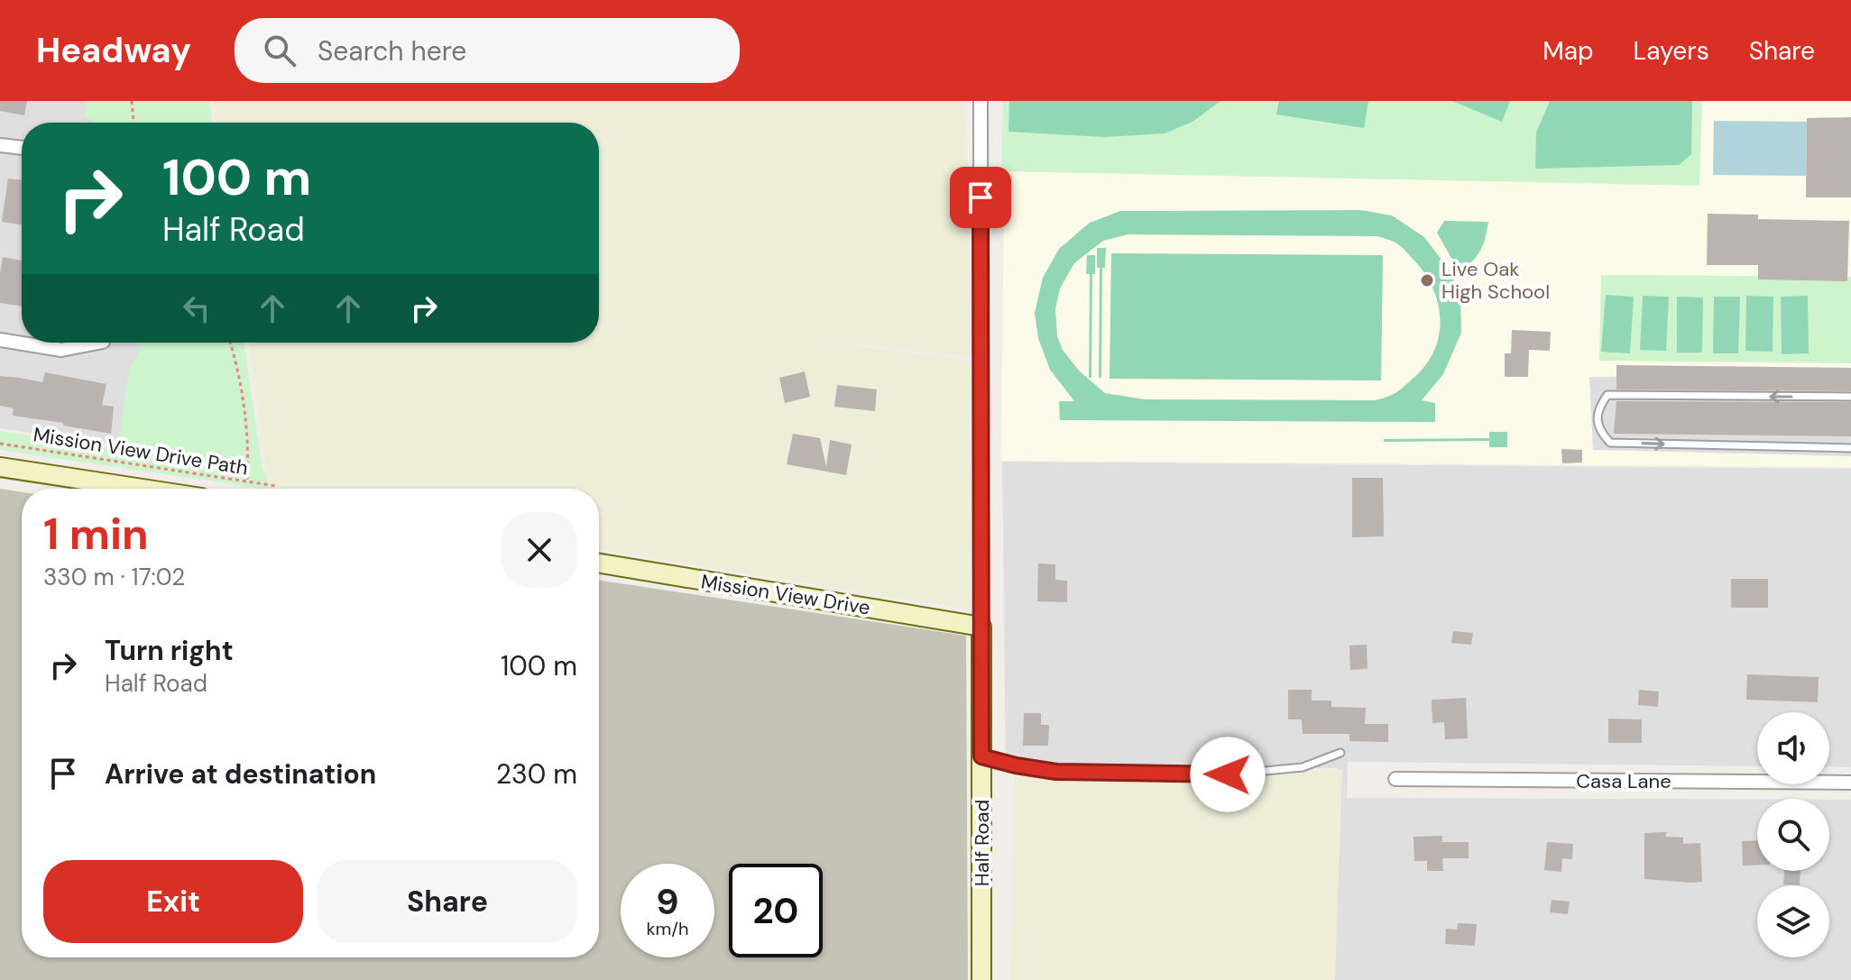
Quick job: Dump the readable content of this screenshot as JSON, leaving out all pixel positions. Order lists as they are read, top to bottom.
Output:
{
  "streets": {
    "street": ["Mission View Drive", "Casa Lane", "Half Road"],
    "path": ["Mission View Drive Path"]
  },
  "crossings": [
    ["Mission View Drive", "Half Road"]
  ],
  "places": ["Live Oak High School"],
  "page": {
    "header": "Headway",
    "search": "Search here",
    "nav": ["Map", "Layers", "Share"],
    "turn": ["100 m", "Half Road"],
    "heading": ["1 min", "330 m · 17:02"],
    "list": [
      {
        "name": "Turn right",
        "note": "Half Road",
        "value": "100 m"
      },
      {
        "name": "Arrive at destination",
        "value": "230 m"
      }
    ],
    "buttons": ["Exit", "Share"],
    "speed": "9 km/h",
    "limit": "20"
  }
}
